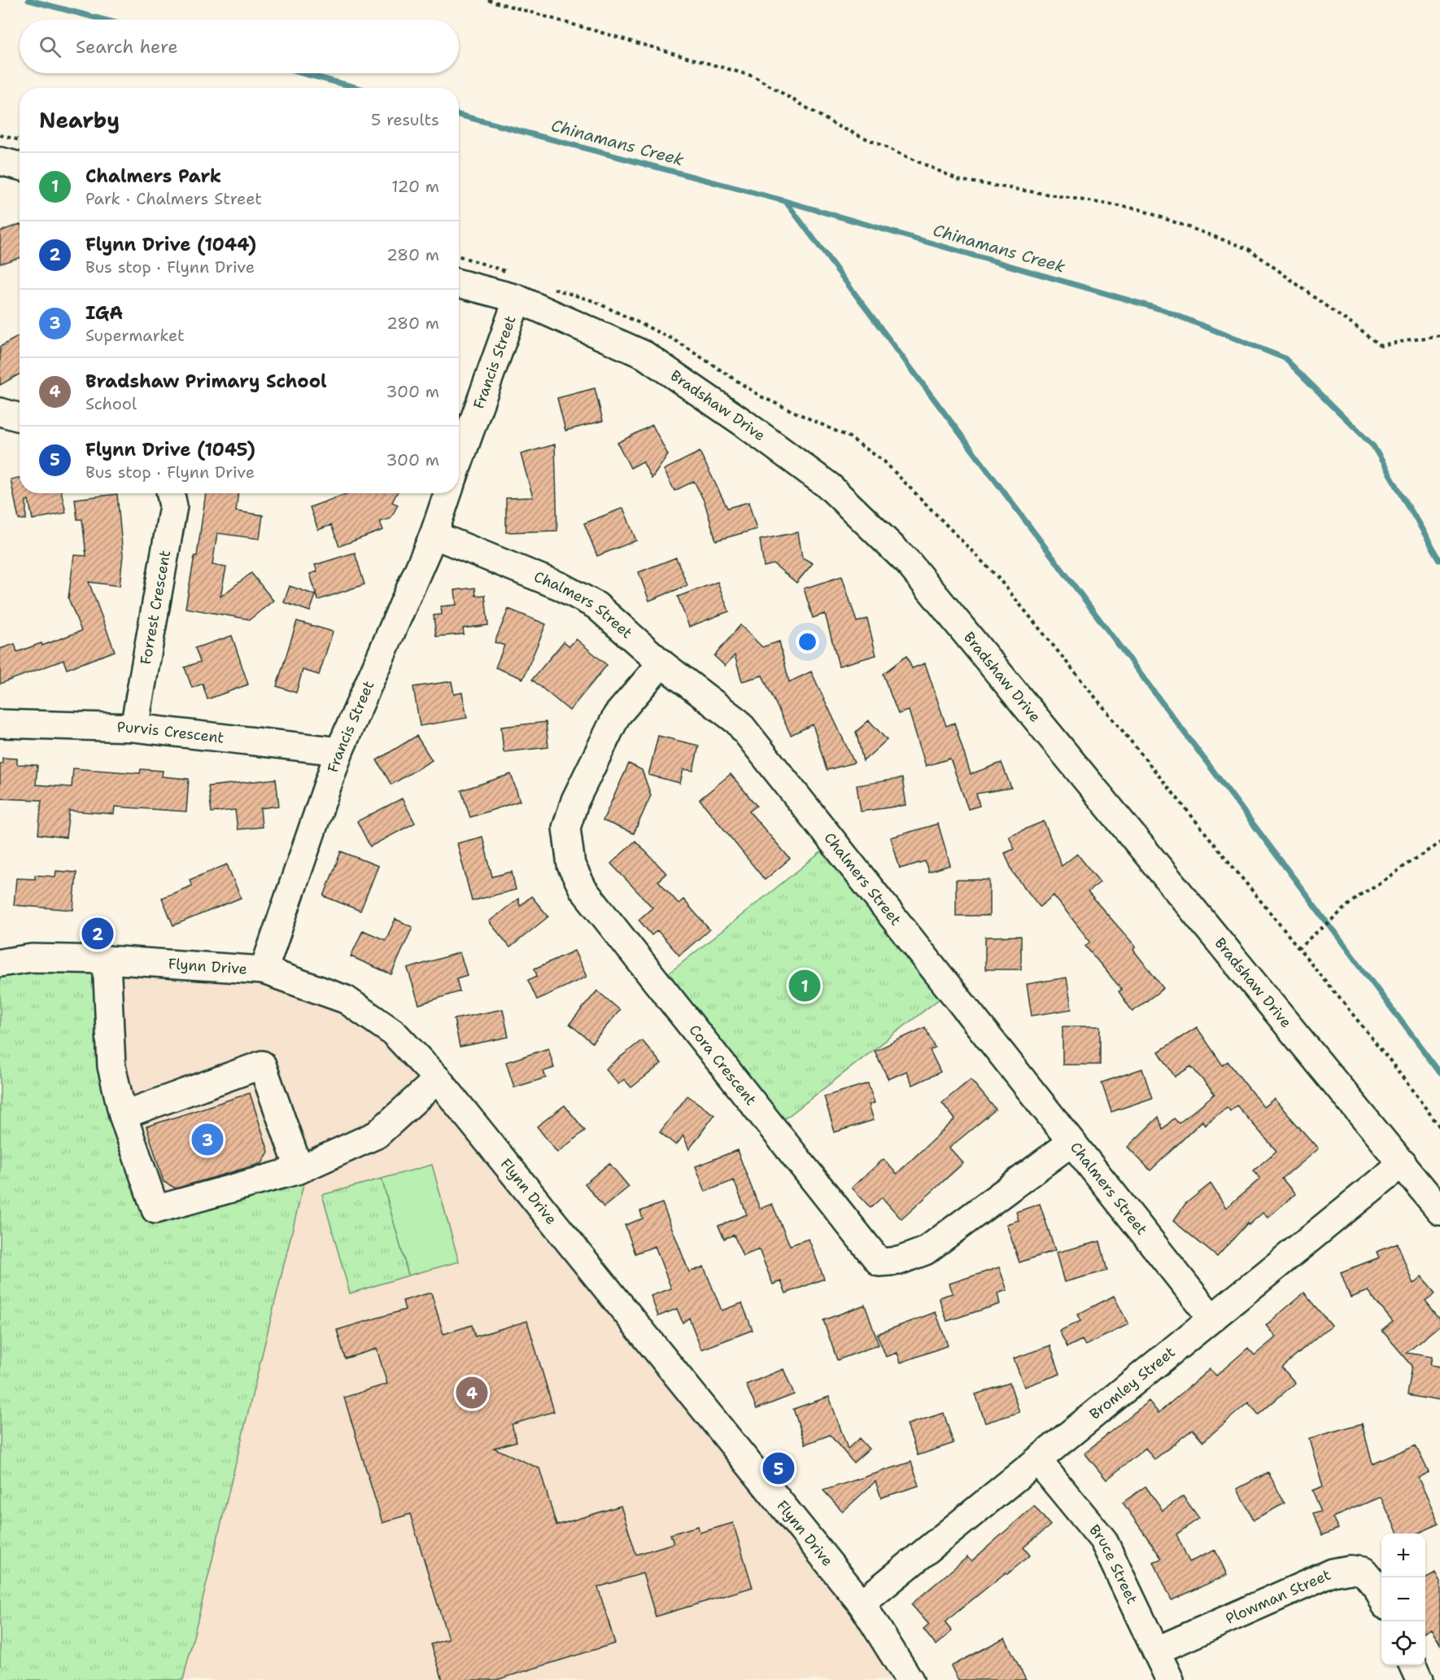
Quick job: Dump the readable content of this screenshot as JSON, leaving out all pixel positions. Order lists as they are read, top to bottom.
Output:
{
  "streets": {
    "street": [
      "Francis Street",
      "Bradshaw Drive",
      "Chalmers Street",
      "Forrest Crescent",
      "Purvis Crescent",
      "Flynn Drive",
      "Cora Crescent",
      "Bromley Street",
      "Bruce Street",
      "Plowman Street"
    ]
  },
  "crossings": [
    ["Francis Street", "Bradshaw Drive"],
    ["Francis Street", "Chalmers Street"],
    ["Francis Street", "Purvis Crescent"],
    ["Francis Street", "Flynn Drive"],
    ["Bradshaw Drive", "Bromley Street"],
    ["Chalmers Street", "Cora Crescent"],
    ["Chalmers Street", "Bromley Street"],
    ["Forrest Crescent", "Purvis Crescent"],
    ["Flynn Drive", "Bromley Street"],
    ["Bromley Street", "Bruce Street"],
    ["Bruce Street", "Plowman Street"]
  ],
  "water": ["Chinamans Creek"],
  "page": {
    "search": "Search here",
    "heading": ["Nearby", "5 results"],
    "list": [
      {
        "mark": "1",
        "name": "Chalmers Park",
        "note": "Park · Chalmers Street",
        "value": "120 m"
      },
      {
        "mark": "2",
        "name": "Flynn Drive (1044)",
        "note": "Bus stop · Flynn Drive",
        "value": "280 m"
      },
      {
        "mark": "3",
        "name": "IGA",
        "note": "Supermarket",
        "value": "280 m"
      },
      {
        "mark": "4",
        "name": "Bradshaw Primary School",
        "note": "School",
        "value": "300 m"
      },
      {
        "mark": "5",
        "name": "Flynn Drive (1045)",
        "note": "Bus stop · Flynn Drive",
        "value": "300 m"
      }
    ],
    "pins": [
      "2",
      "1",
      "3",
      "4",
      "5"
    ],
    "map_buttons": ["+", "−"]
  }
}
